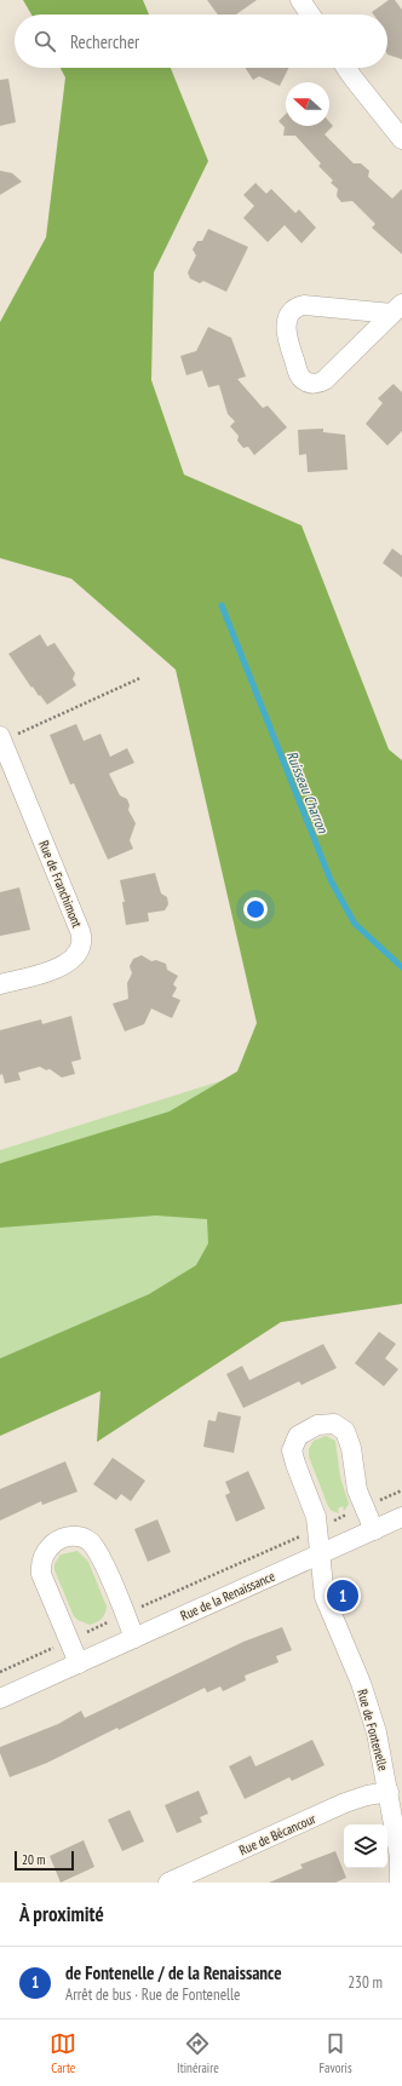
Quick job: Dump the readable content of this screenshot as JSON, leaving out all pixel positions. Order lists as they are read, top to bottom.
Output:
{
  "streets": {
    "street": [
      "Rue de Franchimont",
      "Rue de la Renaissance",
      "Rue de Fontenelle",
      "Rue de Bécancour"
    ]
  },
  "crossings": [
    ["Rue de la Renaissance", "Rue de Fontenelle"],
    ["Rue de Fontenelle", "Rue de Bécancour"]
  ],
  "water": ["Ruisseau Charron"],
  "scale_bar": "20 m",
  "north": "left",
  "page": {
    "search": "Rechercher",
    "pins": "1",
    "scale": "20 m",
    "heading": "À proximité",
    "list": [
      {
        "mark": "1",
        "name": "de Fontenelle / de la Renaissance",
        "note": "Arrêt de bus · Rue de Fontenelle",
        "value": "230 m"
      }
    ],
    "nav": ["Carte", "Itinéraire", "Favoris"]
  }
}
